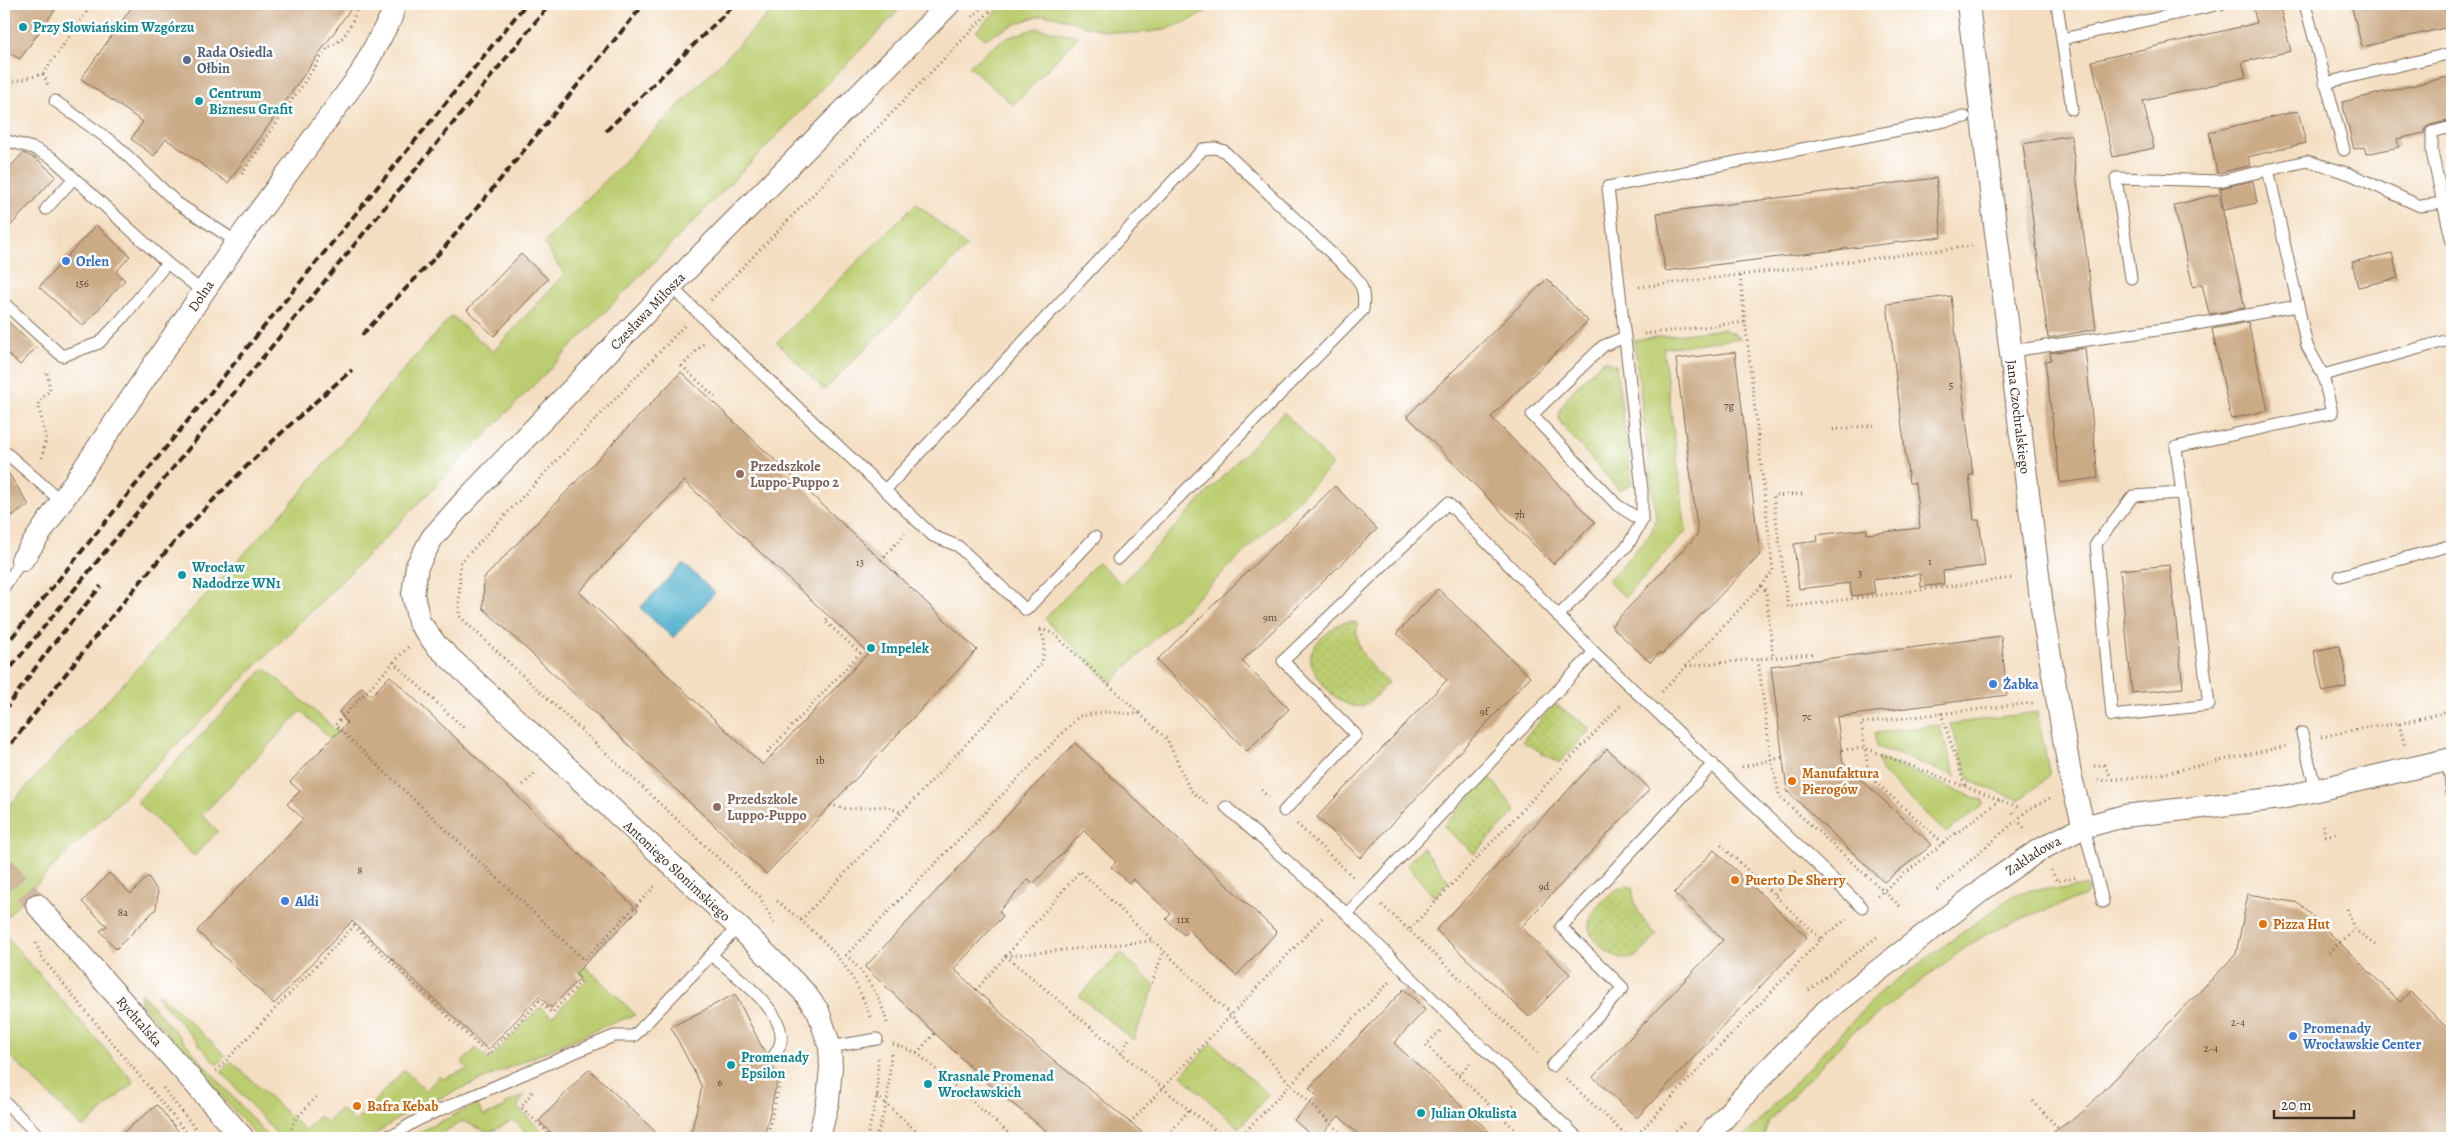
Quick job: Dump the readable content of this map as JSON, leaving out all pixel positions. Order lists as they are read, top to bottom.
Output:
{
  "streets": {
    "street": [
      "Dolna",
      "Czesława Miłosza",
      "Jana Czochralskiego",
      "Zakładowa",
      "Antoniego Słonimskiego",
      "Rychtalska"
    ]
  },
  "crossings": [
    ["Czesława Miłosza", "Antoniego Słonimskiego"],
    ["Jana Czochralskiego", "Zakładowa"]
  ],
  "places": [
    "Przy Słowiańskim Wzgórzu",
    "Rada Osiedla Ołbin",
    "Centrum Biznesu Grafit",
    "Orlen",
    "Przedszkole Luppo-Puppo 2",
    "Wrocław Nadodrze WN1",
    "Impelek",
    "Żabka",
    "Manufaktura Pierogów",
    "Przedszkole Luppo-Puppo",
    "Puerto De Sherry",
    "Aldi",
    "Pizza Hut",
    "Promenady Wrocławskie Center",
    "Promenady Epsilon",
    "Krasnale Promenad Wrocławskich",
    "Bafra Kebab",
    "Julian Okulista"
  ],
  "house_numbers": [
    "156",
    "5",
    "7g",
    "7h",
    "1",
    "13",
    "3",
    "9m",
    "9f",
    "7c",
    "1b",
    "8",
    "9d",
    "8a",
    "11x",
    "2-4",
    "2-4",
    "6"
  ],
  "scale_bar": "20 m"
}
